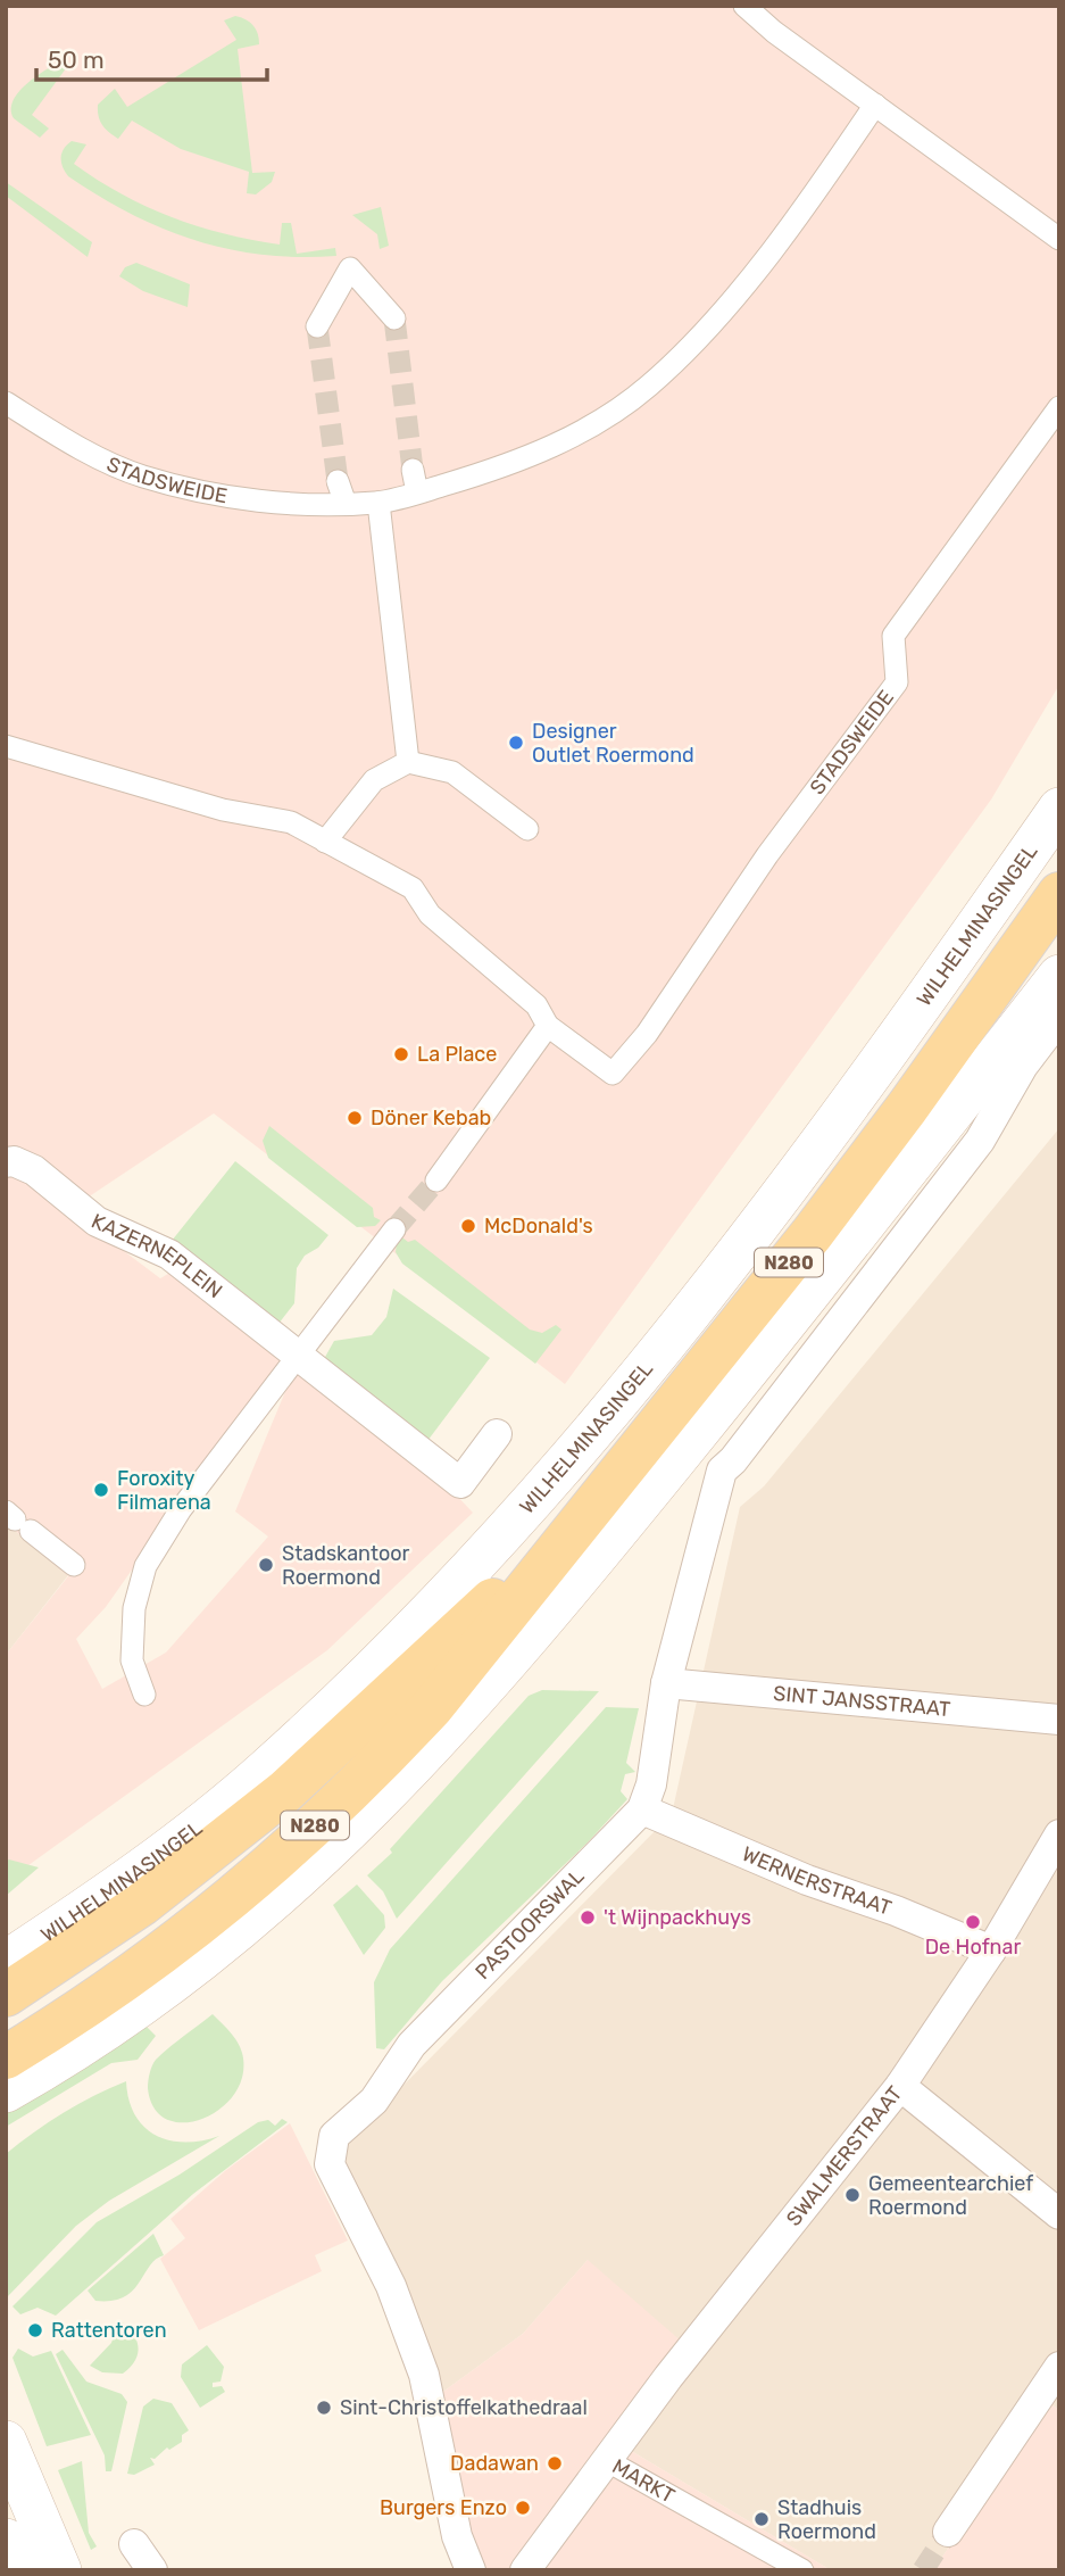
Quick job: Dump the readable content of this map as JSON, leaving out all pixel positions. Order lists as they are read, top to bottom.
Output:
{
  "streets": {
    "main road": ["WILHELMINASINGEL", "N280"],
    "street": [
      "STADSWEIDE",
      "KAZERNEPLEIN",
      "SINT JANSSTRAAT",
      "WERNERSTRAAT",
      "PASTOORSWAL",
      "SWALMERSTRAAT",
      "MARKT"
    ]
  },
  "crossings": [
    ["SINT JANSSTRAAT", "PASTOORSWAL"],
    ["WERNERSTRAAT", "PASTOORSWAL"],
    ["WERNERSTRAAT", "SWALMERSTRAAT"],
    ["SWALMERSTRAAT", "MARKT"]
  ],
  "places": [
    "Designer Outlet Roermond",
    "La Place",
    "Döner Kebab",
    "McDonald's",
    "Foroxity Filmarena",
    "Stadskantoor Roermond",
    "'t Wijnpackhuys",
    "De Hofnar",
    "Gemeentearchief Roermond",
    "Rattentoren",
    "Sint-Christoffelkathedraal",
    "Dadawan",
    "Burgers Enzo",
    "Stadhuis Roermond"
  ],
  "scale_bar": "50 m"
}
